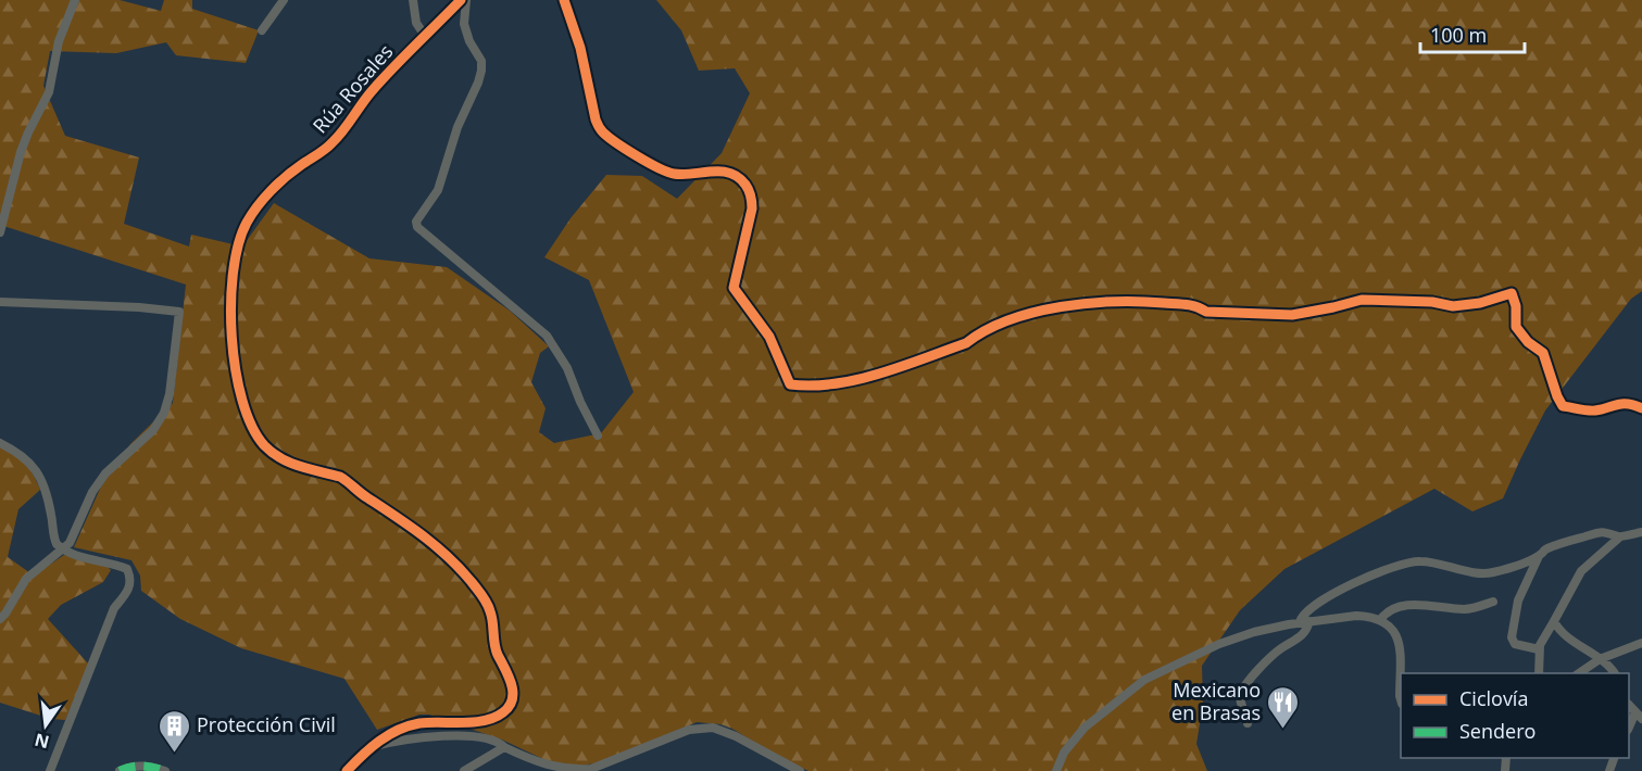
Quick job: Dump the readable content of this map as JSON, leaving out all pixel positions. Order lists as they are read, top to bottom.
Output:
{
  "streets": {
    "street": ["Rúa Rosales"]
  },
  "places": {
    "restaurant": ["Mexicano en Brasas"],
    "building": ["Protección Civil"]
  },
  "legend": ["Ciclovía", "Sendero"],
  "scale_bar": "100 m",
  "north": "bottom"
}
